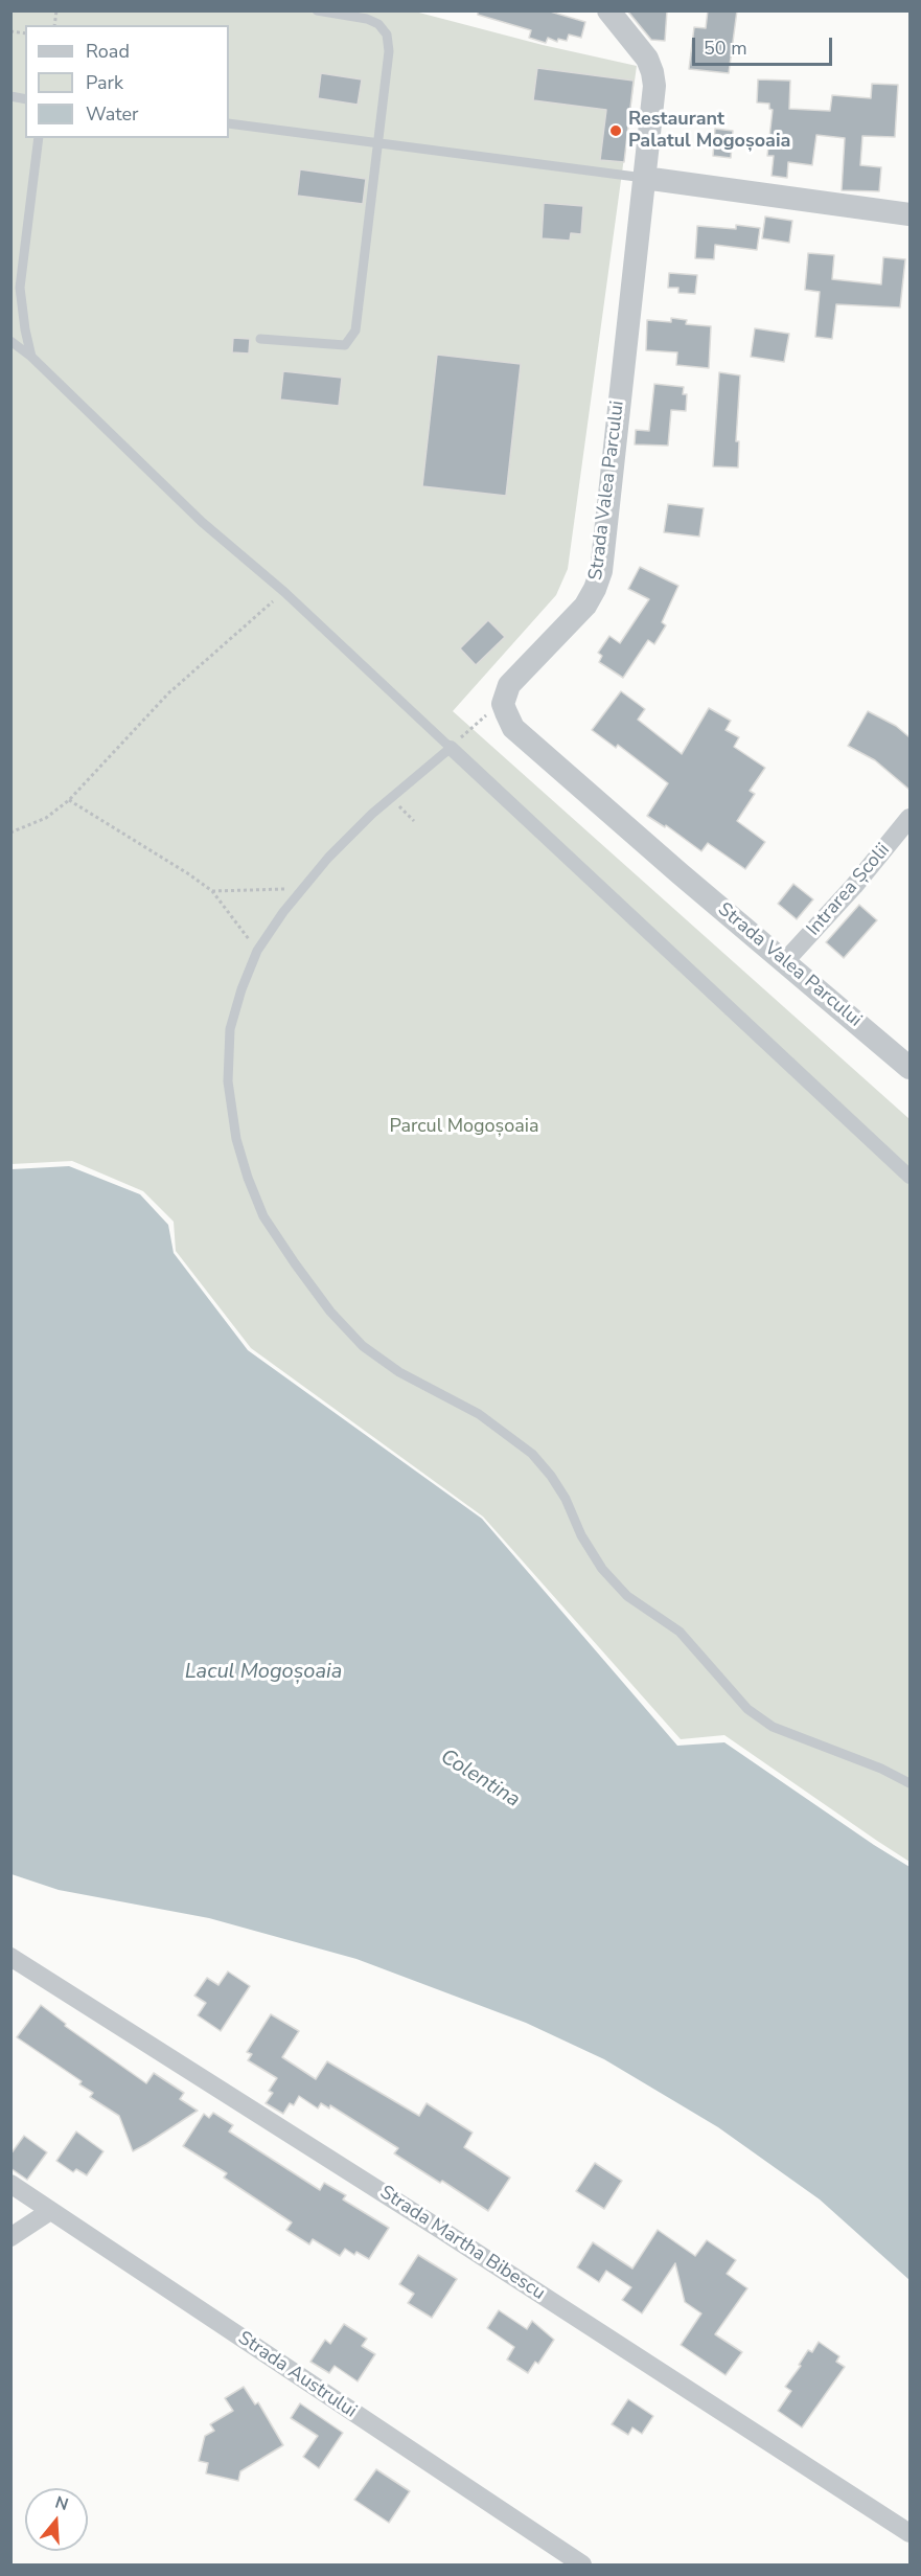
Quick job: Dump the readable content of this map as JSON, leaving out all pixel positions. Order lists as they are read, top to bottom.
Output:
{
  "streets": {
    "street": [
      "Strada Valea Parcului",
      "Intrarea Școlii",
      "Strada Martha Bibescu",
      "Strada Austrului"
    ]
  },
  "crossings": [
    ["Strada Valea Parcului", "Intrarea Școlii"]
  ],
  "water": ["Lacul Mogoșoaia", "Colentina"],
  "parks": ["Parcul Mogoșoaia"],
  "places": ["Restaurant Palatul Mogoșoaia"],
  "legend": ["Road", "Park", "Water"],
  "scale_bar": "50 m",
  "north": "top"
}
